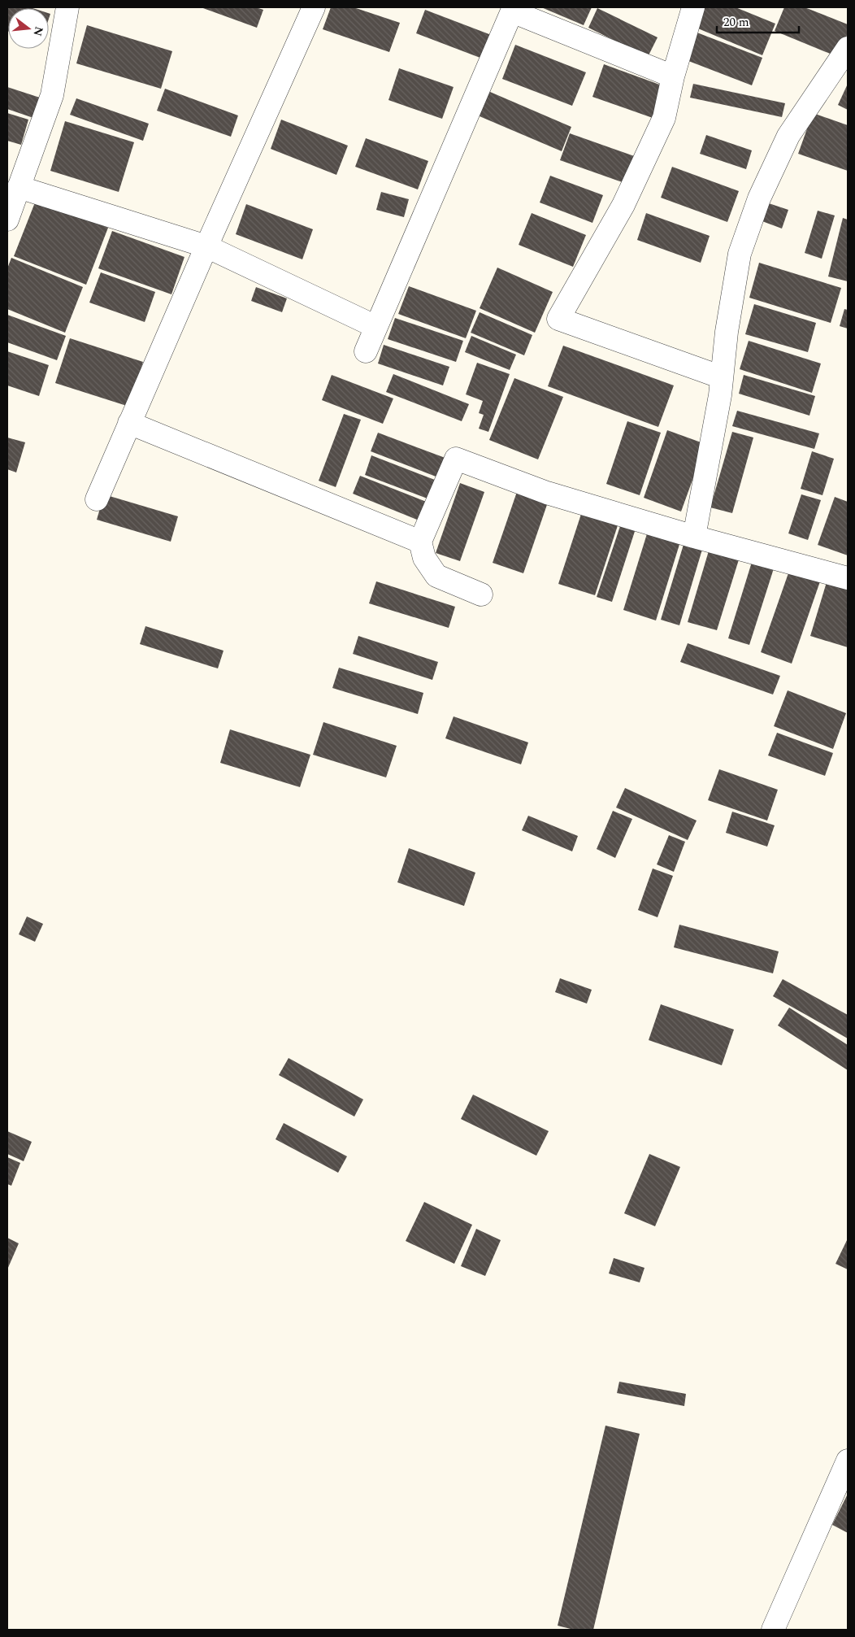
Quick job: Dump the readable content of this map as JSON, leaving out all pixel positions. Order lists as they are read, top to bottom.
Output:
{
  "scale_bar": "20 m",
  "north": "right"
}
